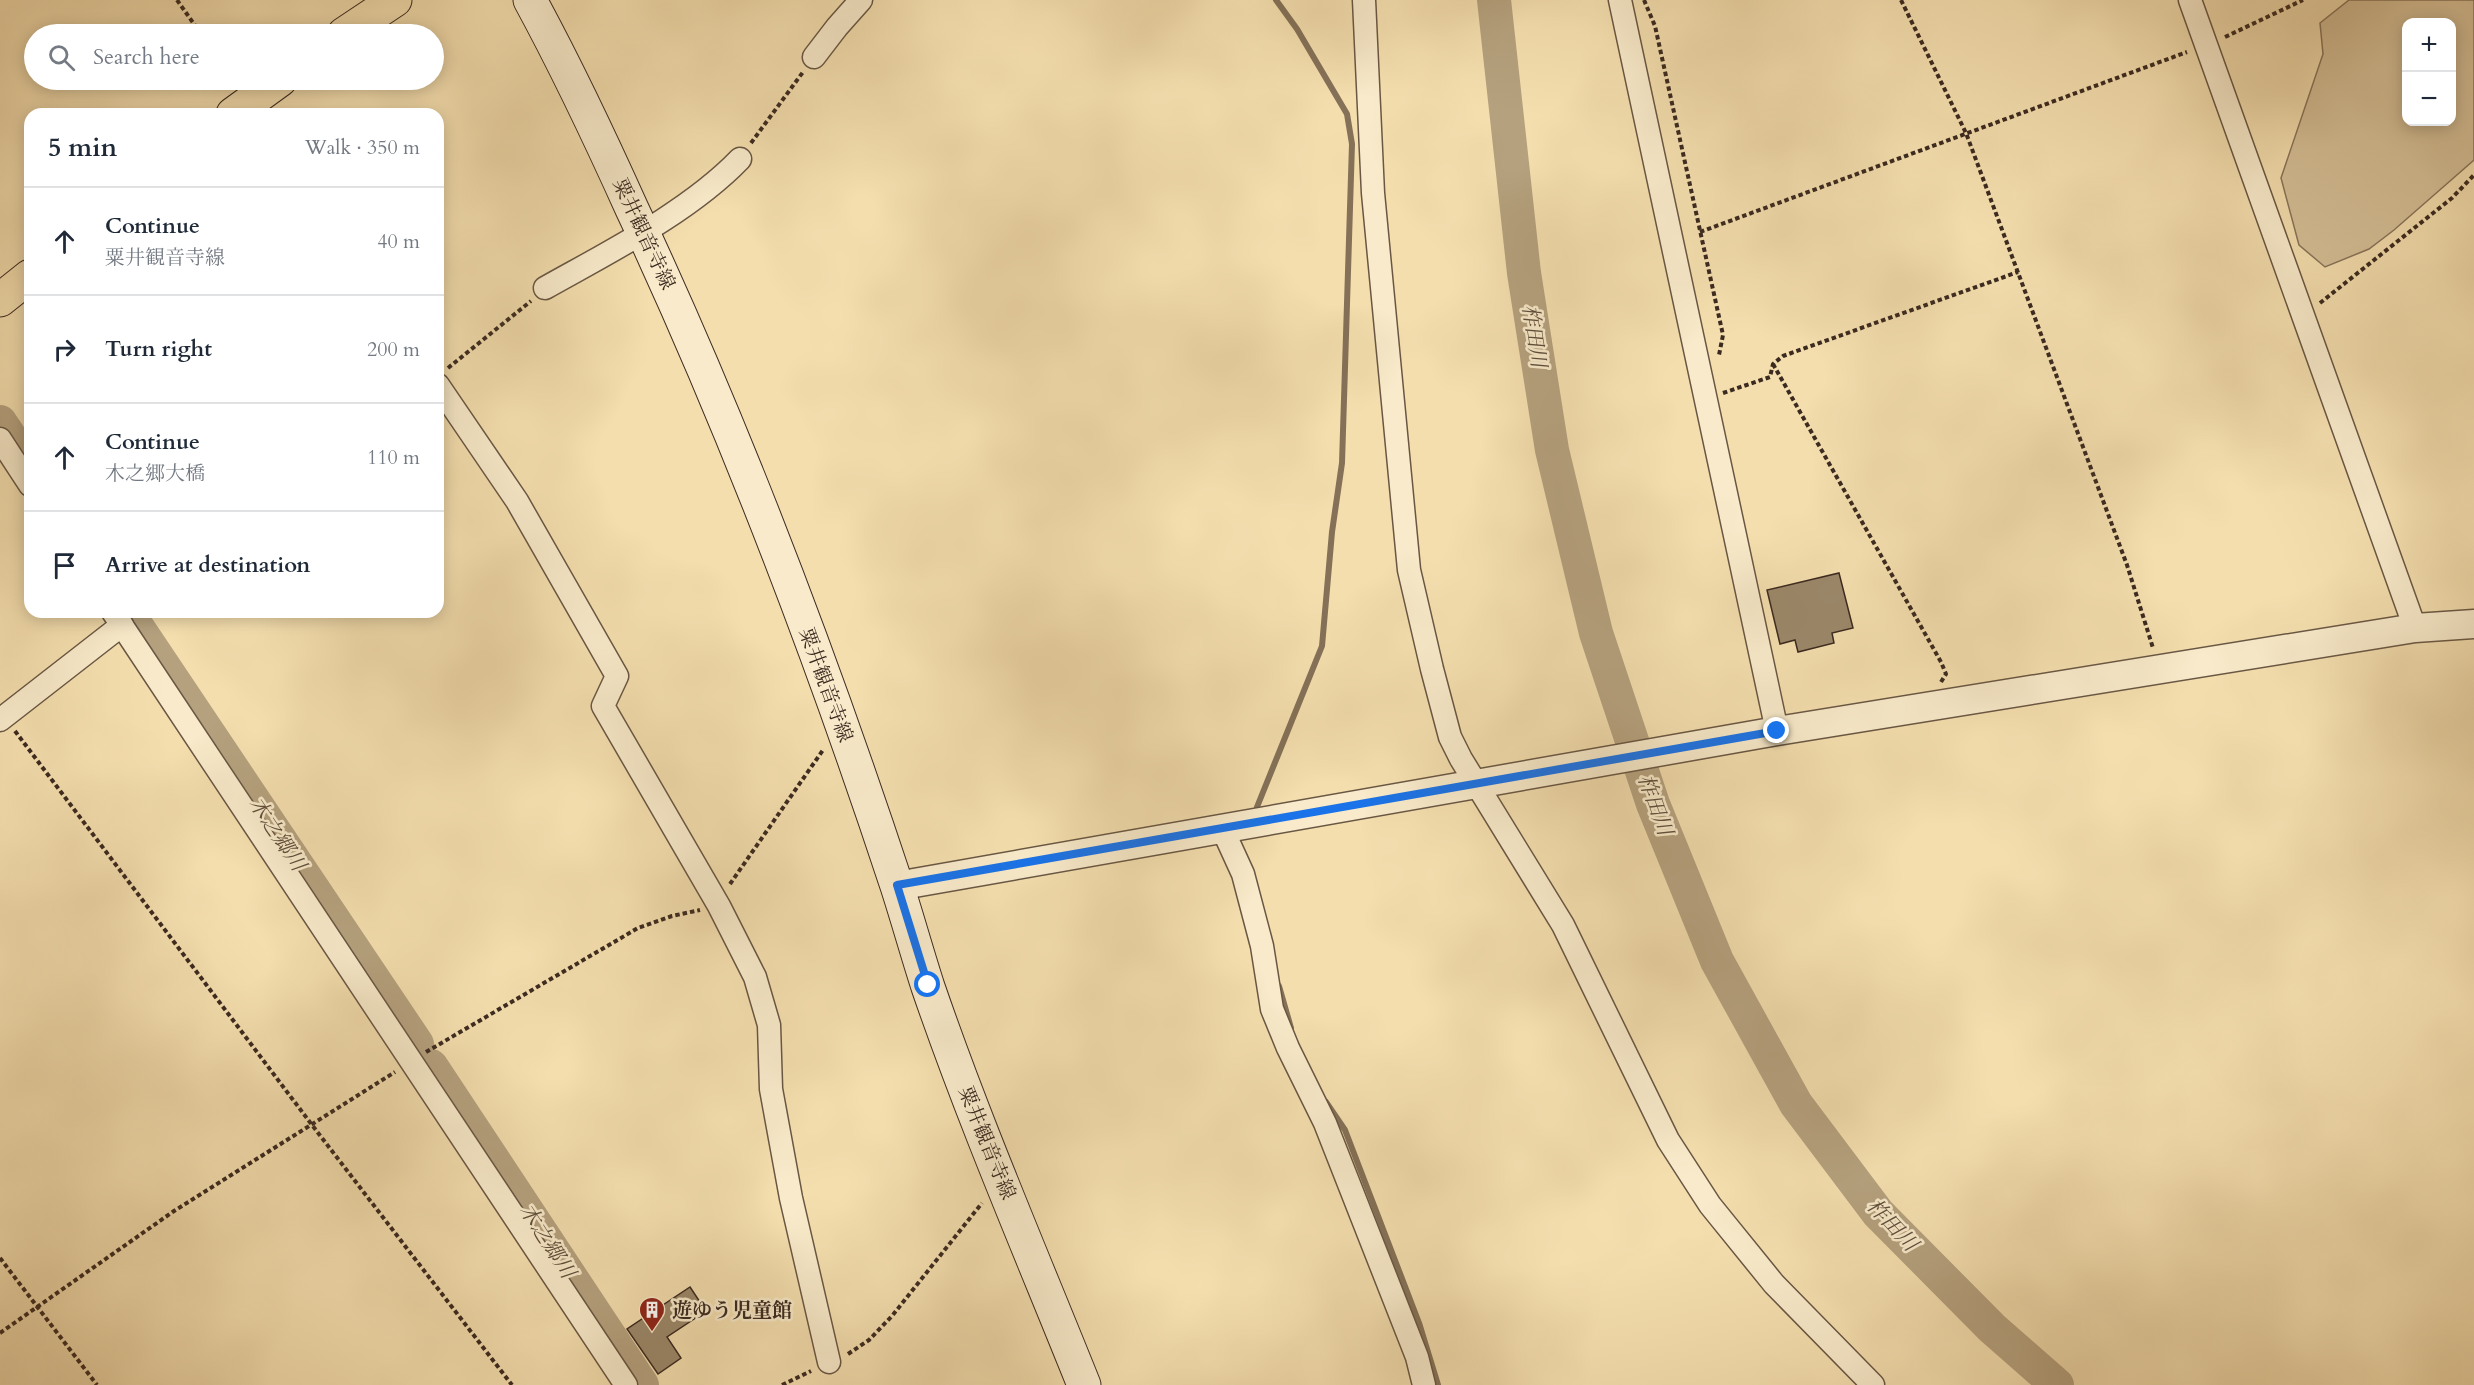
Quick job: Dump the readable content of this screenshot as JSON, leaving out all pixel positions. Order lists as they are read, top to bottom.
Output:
{
  "streets": {
    "main road": ["粟井観音寺線"]
  },
  "water": ["柞田川", "木之郷川"],
  "places": {
    "building": ["遊ゆう児童館"]
  },
  "page": {
    "map_buttons": ["+", "−"],
    "search": "Search here",
    "heading": ["5 min", "Walk · 350 m"],
    "list": [
      ["Continue", "粟井観音寺線", "40 m"],
      ["Turn right", "200 m"],
      ["Continue", "木之郷大橋", "110 m"],
      "Arrive at destination"
    ]
  }
}
